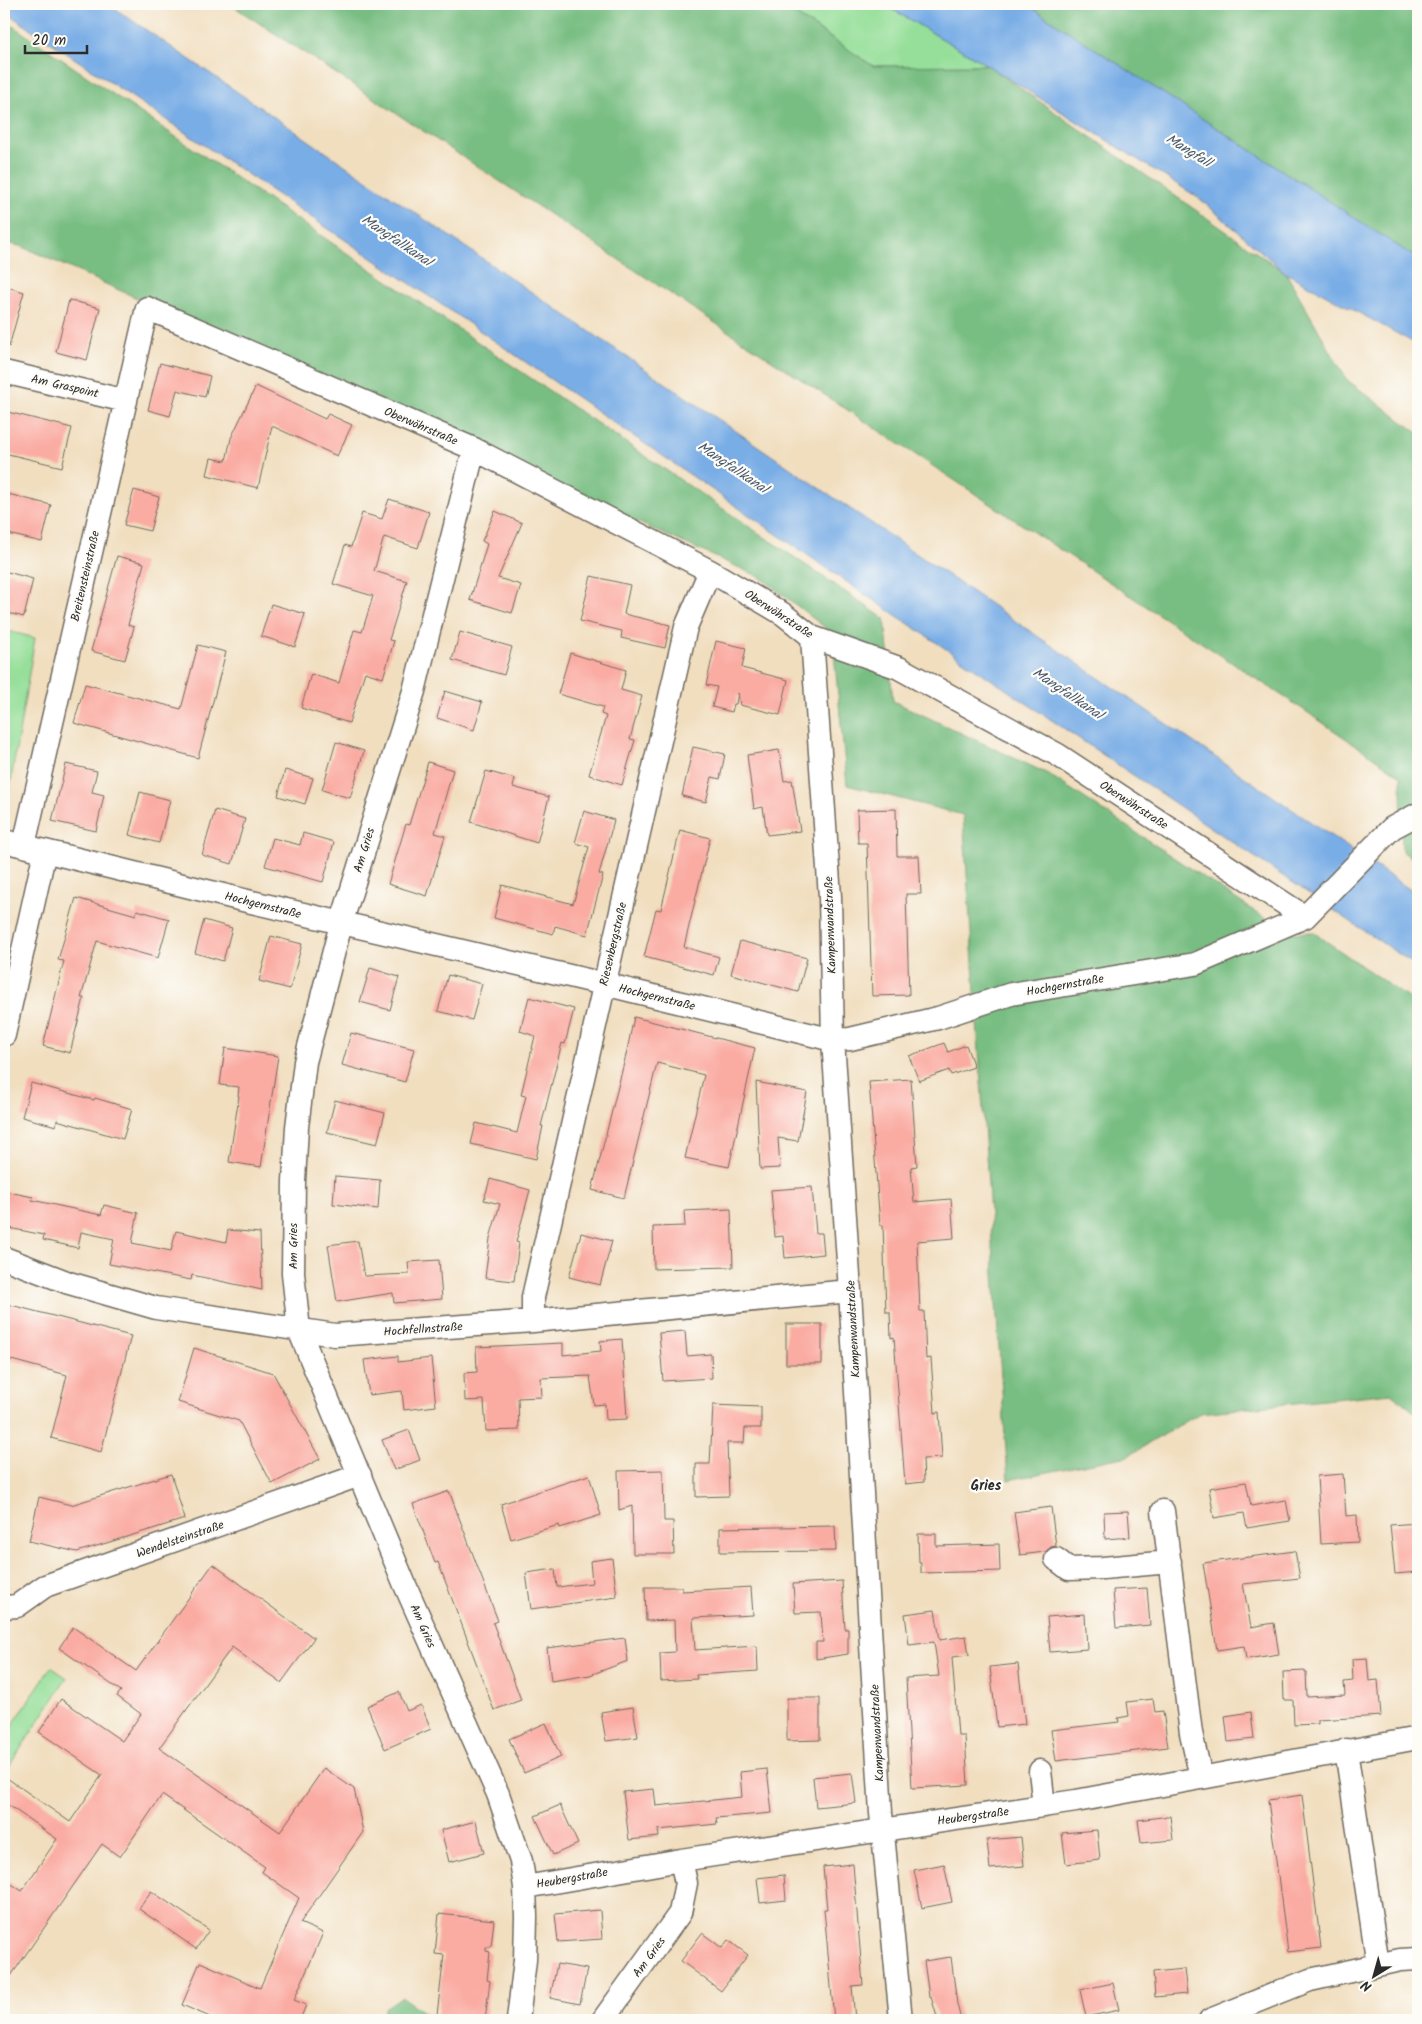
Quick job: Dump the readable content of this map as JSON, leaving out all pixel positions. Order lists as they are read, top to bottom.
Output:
{
  "streets": {
    "street": [
      "Am Graspoint",
      "Oberwöhrstraße",
      "Breitensteinstraße",
      "Am Gries",
      "Hochgernstraße",
      "Kampenwandstraße",
      "Riesenbergstraße",
      "Hochfellnstraße",
      "Wendelsteinstraße",
      "Heubergstraße"
    ]
  },
  "crossings": [
    ["Am Graspoint", "Breitensteinstraße"],
    ["Oberwöhrstraße", "Breitensteinstraße"],
    ["Oberwöhrstraße", "Am Gries"],
    ["Oberwöhrstraße", "Hochgernstraße"],
    ["Oberwöhrstraße", "Kampenwandstraße"],
    ["Oberwöhrstraße", "Riesenbergstraße"],
    ["Breitensteinstraße", "Hochgernstraße"],
    ["Am Gries", "Hochgernstraße"],
    ["Am Gries", "Hochfellnstraße"],
    ["Am Gries", "Wendelsteinstraße"],
    ["Am Gries", "Heubergstraße"],
    ["Hochgernstraße", "Kampenwandstraße"],
    ["Hochgernstraße", "Riesenbergstraße"],
    ["Kampenwandstraße", "Hochfellnstraße"],
    ["Kampenwandstraße", "Heubergstraße"],
    ["Riesenbergstraße", "Hochfellnstraße"]
  ],
  "districts": ["Gries"],
  "water": ["Mangfall", "Mangfallkanal"],
  "scale_bar": "20 m",
  "north": "bottom left"
}
